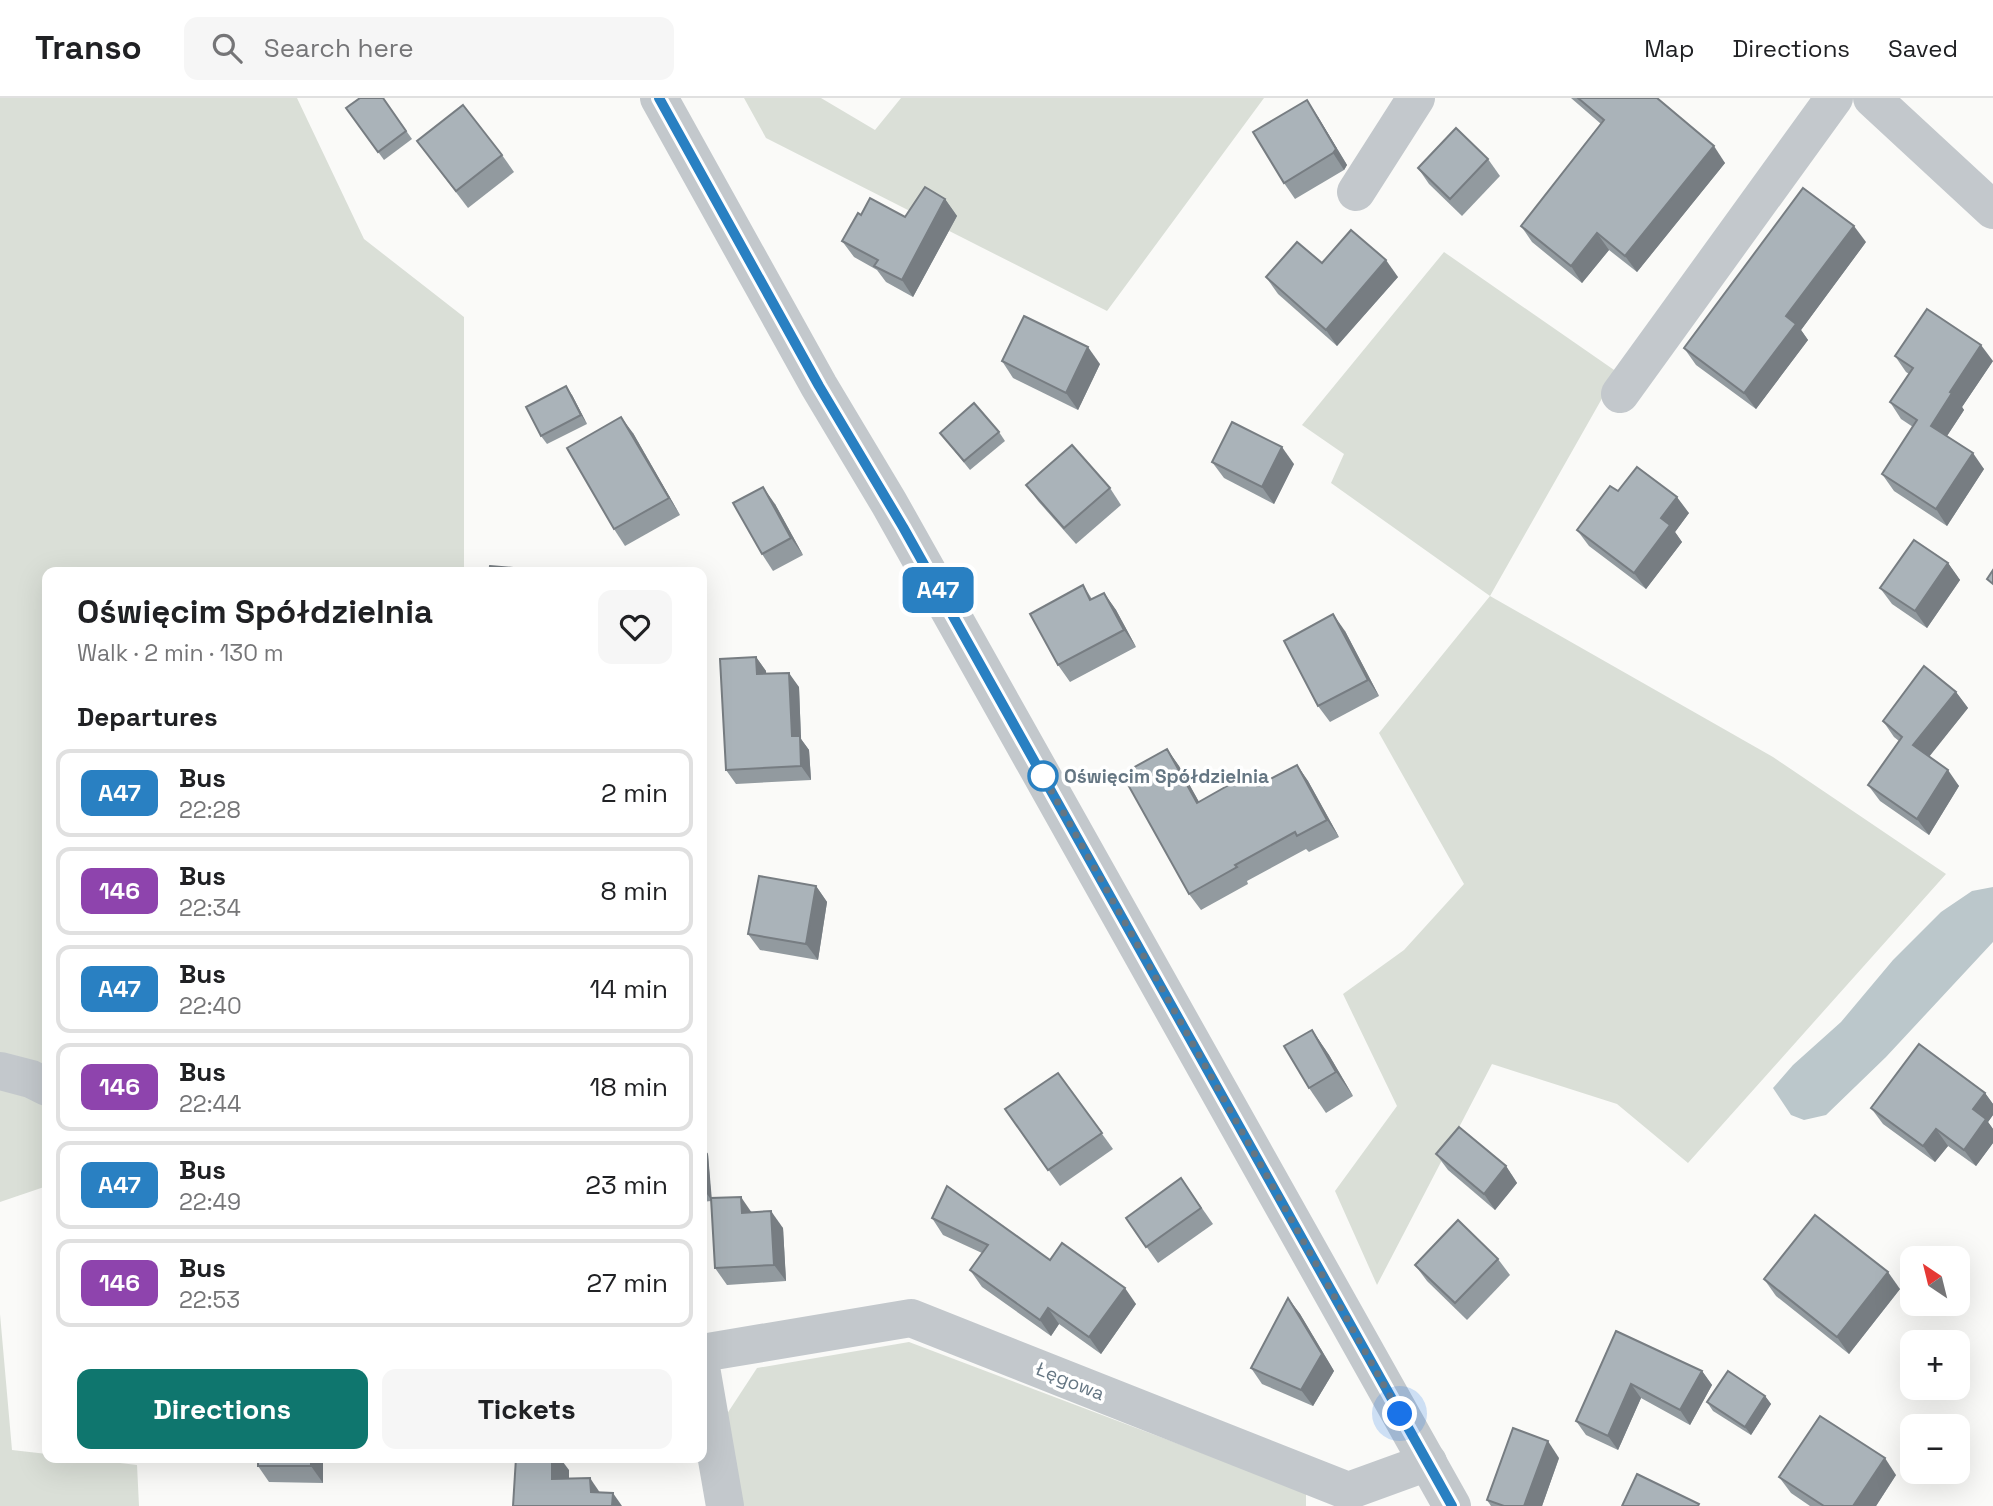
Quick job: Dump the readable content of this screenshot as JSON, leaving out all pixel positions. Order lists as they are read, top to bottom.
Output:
{
  "streets": {
    "street": ["Łęgowa"]
  },
  "places": ["Oświęcim Spółdzielnia"],
  "lines": ["bus line A47"],
  "north": "top left",
  "page": {
    "header": "Transo",
    "search": "Search here",
    "nav": ["Map", "Directions", "Saved"],
    "on_map": "A47",
    "heading": [
      ["Oświęcim Spółdzielnia", "Walk · 2 min · 130 m"],
      "Departures"
    ],
    "list": [
      {
        "mark": "A47",
        "name": "Bus",
        "note": "22:28",
        "value": "2 min"
      },
      {
        "mark": "146",
        "name": "Bus",
        "note": "22:34",
        "value": "8 min"
      },
      {
        "mark": "A47",
        "name": "Bus",
        "note": "22:40",
        "value": "14 min"
      },
      {
        "mark": "146",
        "name": "Bus",
        "note": "22:44",
        "value": "18 min"
      },
      {
        "mark": "A47",
        "name": "Bus",
        "note": "22:49",
        "value": "23 min"
      },
      {
        "mark": "146",
        "name": "Bus",
        "note": "22:53",
        "value": "27 min"
      }
    ],
    "map_buttons": ["+", "−"],
    "buttons": ["Directions", "Tickets"]
  }
}
